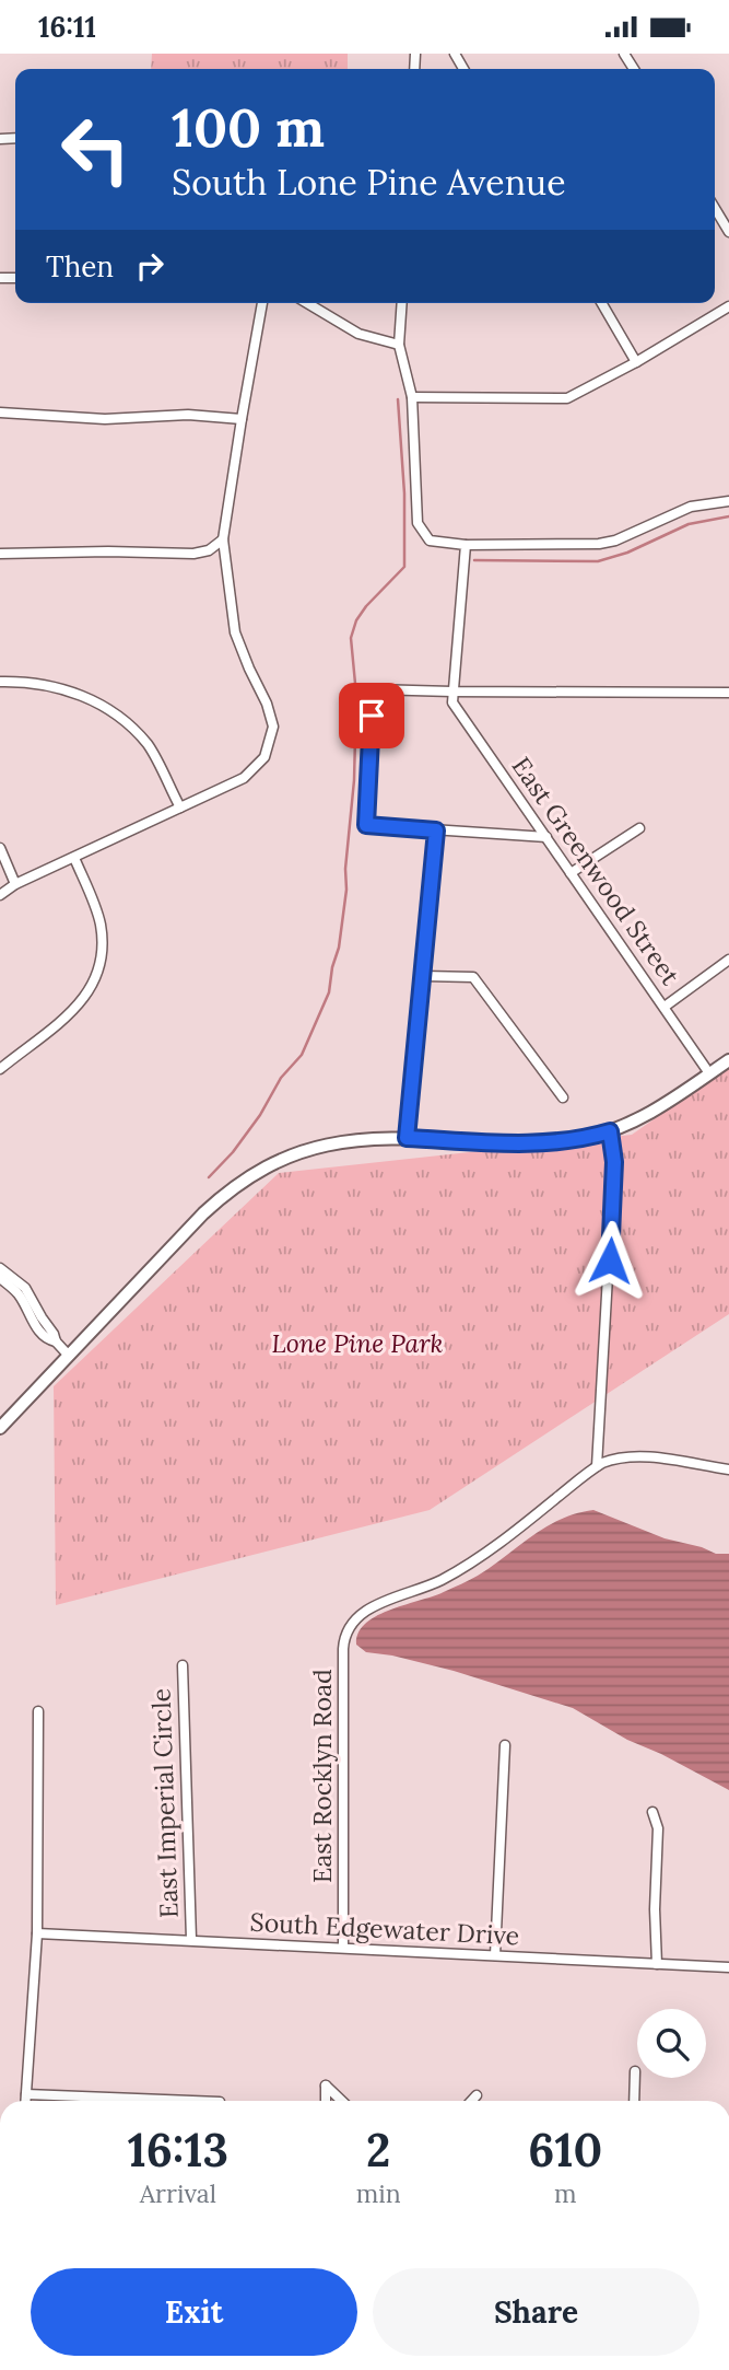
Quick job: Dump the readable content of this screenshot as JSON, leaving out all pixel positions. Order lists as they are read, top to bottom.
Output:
{
  "streets": {
    "street": [
      "East Greenwood Street",
      "East Rocklyn Road",
      "East Imperial Circle",
      "South Edgewater Drive"
    ]
  },
  "crossings": [
    ["East Rocklyn Road", "South Edgewater Drive"],
    ["East Imperial Circle", "South Edgewater Drive"]
  ],
  "parks": ["Lone Pine Park"],
  "page": {
    "status": "16:11",
    "turn": ["100 m", "South Lone Pine Avenue"],
    "then": "Then",
    "eta": [
      "16:13",
      "Arrival",
      "2",
      "min",
      "610",
      "m"
    ],
    "buttons": ["Exit", "Share"]
  }
}
